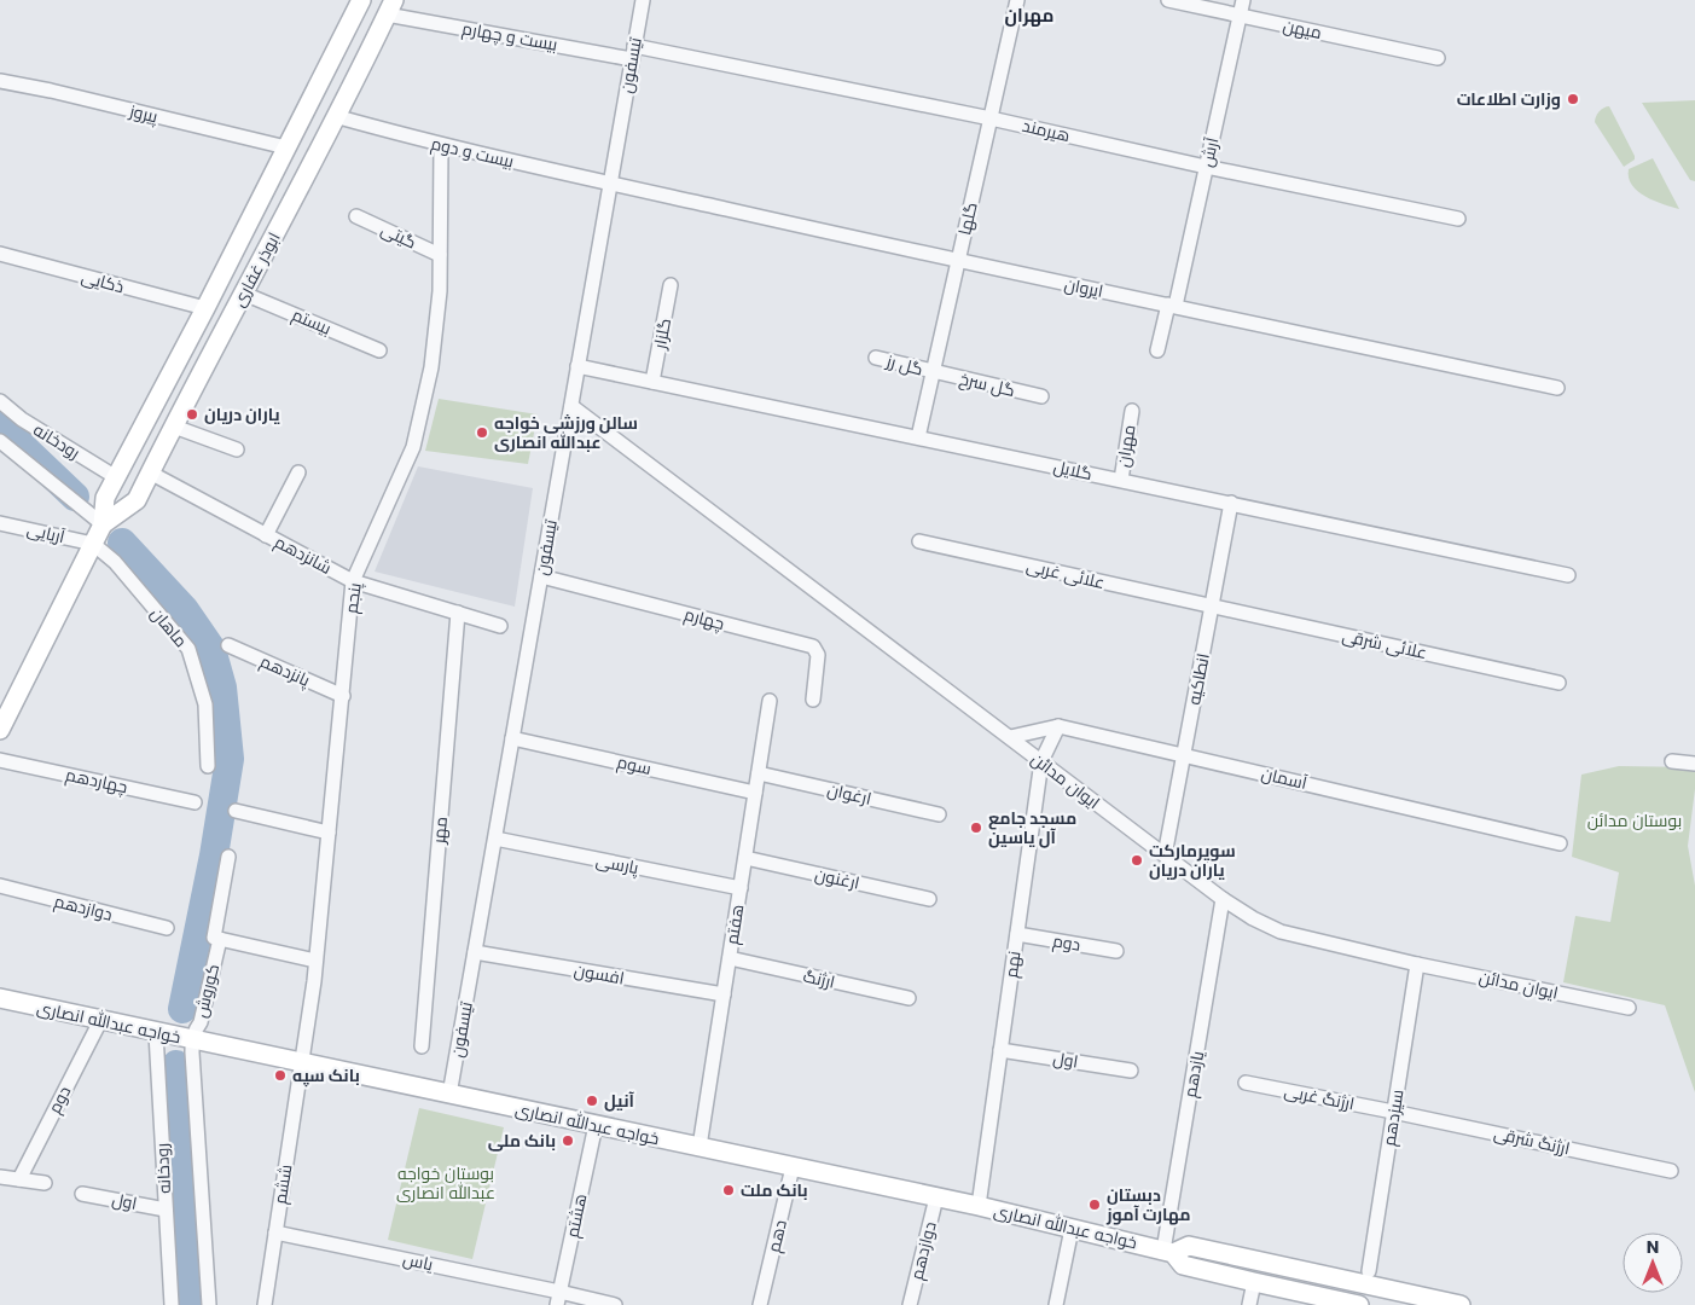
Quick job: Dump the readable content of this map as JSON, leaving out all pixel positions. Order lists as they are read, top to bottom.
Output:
{
  "streets": {
    "main road": ["ابوذر غفاری", "خواجه عبدالله انصاری"],
    "street": [
      "میهن",
      "بیست و چهارم",
      "تیسفون",
      "پیروز",
      "هیرمند",
      "بیست و دوم",
      "آرش",
      "گلها",
      "گیتی",
      "ذکایی",
      "ایروان",
      "بیستم",
      "گلزار",
      "گل رز",
      "گل سرخ",
      "رودخانه",
      "مهران",
      "گلایل",
      "آریایی",
      "شانزدهم",
      "علائی غربی",
      "پنجم",
      "چهارم",
      "ماهان",
      "علائی شرقی",
      "پانزدهم",
      "انطاکیه",
      "سوم",
      "آسمان",
      "چهاردهم",
      "ایوان مدائن",
      "ارغوان",
      "مهر",
      "پارسی",
      "ارغنون",
      "دوازدهم",
      "هفتم",
      "دوم",
      "نهم",
      "افسون",
      "ارژنگ",
      "کوروش",
      "اول",
      "یازدهم",
      "ارژنگ غربی",
      "سیزدهم",
      "ارژنگ شرقی",
      "ششم",
      "هشتم",
      "دهم",
      "یاس"
    ]
  },
  "crossings": [
    ["میهن", "آرش"],
    ["بیست و چهارم", "تیسفون"],
    ["بیست و چهارم", "هیرمند"],
    ["بیست و چهارم", "ابوذر غفاری"],
    ["تیسفون", "هیرمند"],
    ["تیسفون", "بیست و دوم"],
    ["تیسفون", "ایروان"],
    ["تیسفون", "گلایل"],
    ["تیسفون", "چهارم"],
    ["تیسفون", "سوم"],
    ["تیسفون", "ایوان مدائن"],
    ["تیسفون", "پارسی"],
    ["تیسفون", "افسون"],
    ["تیسفون", "خواجه عبدالله انصاری"],
    ["پیروز", "ابوذر غفاری"],
    ["هیرمند", "آرش"],
    ["هیرمند", "گلها"],
    ["بیست و دوم", "ابوذر غفاری"],
    ["بیست و دوم", "ایروان"],
    ["بیست و دوم", "پنجم"],
    ["آرش", "ایروان"],
    ["گلها", "ایروان"],
    ["گلها", "گل رز"],
    ["گلها", "گل سرخ"],
    ["گلها", "گلایل"],
    ["گیتی", "پنجم"],
    ["ابوذر غفاری", "ذکایی"],
    ["ابوذر غفاری", "بیستم"],
    ["ابوذر غفاری", "رودخانه"],
    ["ابوذر غفاری", "آریایی"],
    ["ابوذر غفاری", "شانزدهم"],
    ["ابوذر غفاری", "ماهان"],
    ["گلزار", "گلایل"],
    ["گل رز", "گل سرخ"],
    ["رودخانه", "خواجه عبدالله انصاری"],
    ["رودخانه", "اول"],
    ["مهران", "گلایل"],
    ["گلایل", "انطاکیه"],
    ["آریایی", "ماهان"],
    ["شانزدهم", "پنجم"],
    ["شانزدهم", "مهر"],
    ["علائی غربی", "علائی شرقی"],
    ["علائی غربی", "انطاکیه"],
    ["پنجم", "پانزدهم"],
    ["پنجم", "خواجه عبدالله انصاری"],
    ["پنجم", "ششم"],
    ["علائی شرقی", "انطاکیه"],
    ["انطاکیه", "آسمان"],
    ["انطاکیه", "ایوان مدائن"],
    ["سوم", "هفتم"],
    ["آسمان", "ایوان مدائن"],
    ["آسمان", "نهم"],
    ["ایوان مدائن", "نهم"],
    ["ایوان مدائن", "یازدهم"],
    ["ایوان مدائن", "سیزدهم"],
    ["ارغوان", "هفتم"],
    ["پارسی", "هفتم"],
    ["ارغنون", "هفتم"],
    ["دوازدهم", "خواجه عبدالله انصاری"],
    ["هفتم", "افسون"],
    ["هفتم", "ارژنگ"],
    ["هفتم", "خواجه عبدالله انصاری"],
    ["دوم", "نهم"],
    ["دوم", "خواجه عبدالله انصاری"],
    ["نهم", "خواجه عبدالله انصاری"],
    ["نهم", "اول"],
    ["کوروش", "خواجه عبدالله انصاری"],
    ["خواجه عبدالله انصاری", "یازدهم"],
    ["خواجه عبدالله انصاری", "ششم"],
    ["خواجه عبدالله انصاری", "هشتم"],
    ["خواجه عبدالله انصاری", "دهم"],
    ["ارژنگ غربی", "سیزدهم"],
    ["ارژنگ غربی", "ارژنگ شرقی"],
    ["سیزدهم", "ارژنگ شرقی"],
    ["ششم", "یاس"],
    ["هشتم", "یاس"]
  ],
  "districts": ["مهران"],
  "parks": ["بوستان مدائن", "بوستان خواجه عبدالله انصاری"],
  "places": [
    "وزارت اطلاعات",
    "یاران دریان",
    "سالن ورزشی خواجه عبدالله انصاری",
    "مسجد جامع آل یاسین",
    "سوپرمارکت یاران دریان",
    "بانک سپه",
    "آنیل",
    "بانک ملی",
    "بانک ملت",
    "دبستان مهارت آموز"
  ],
  "north": "top"
}
